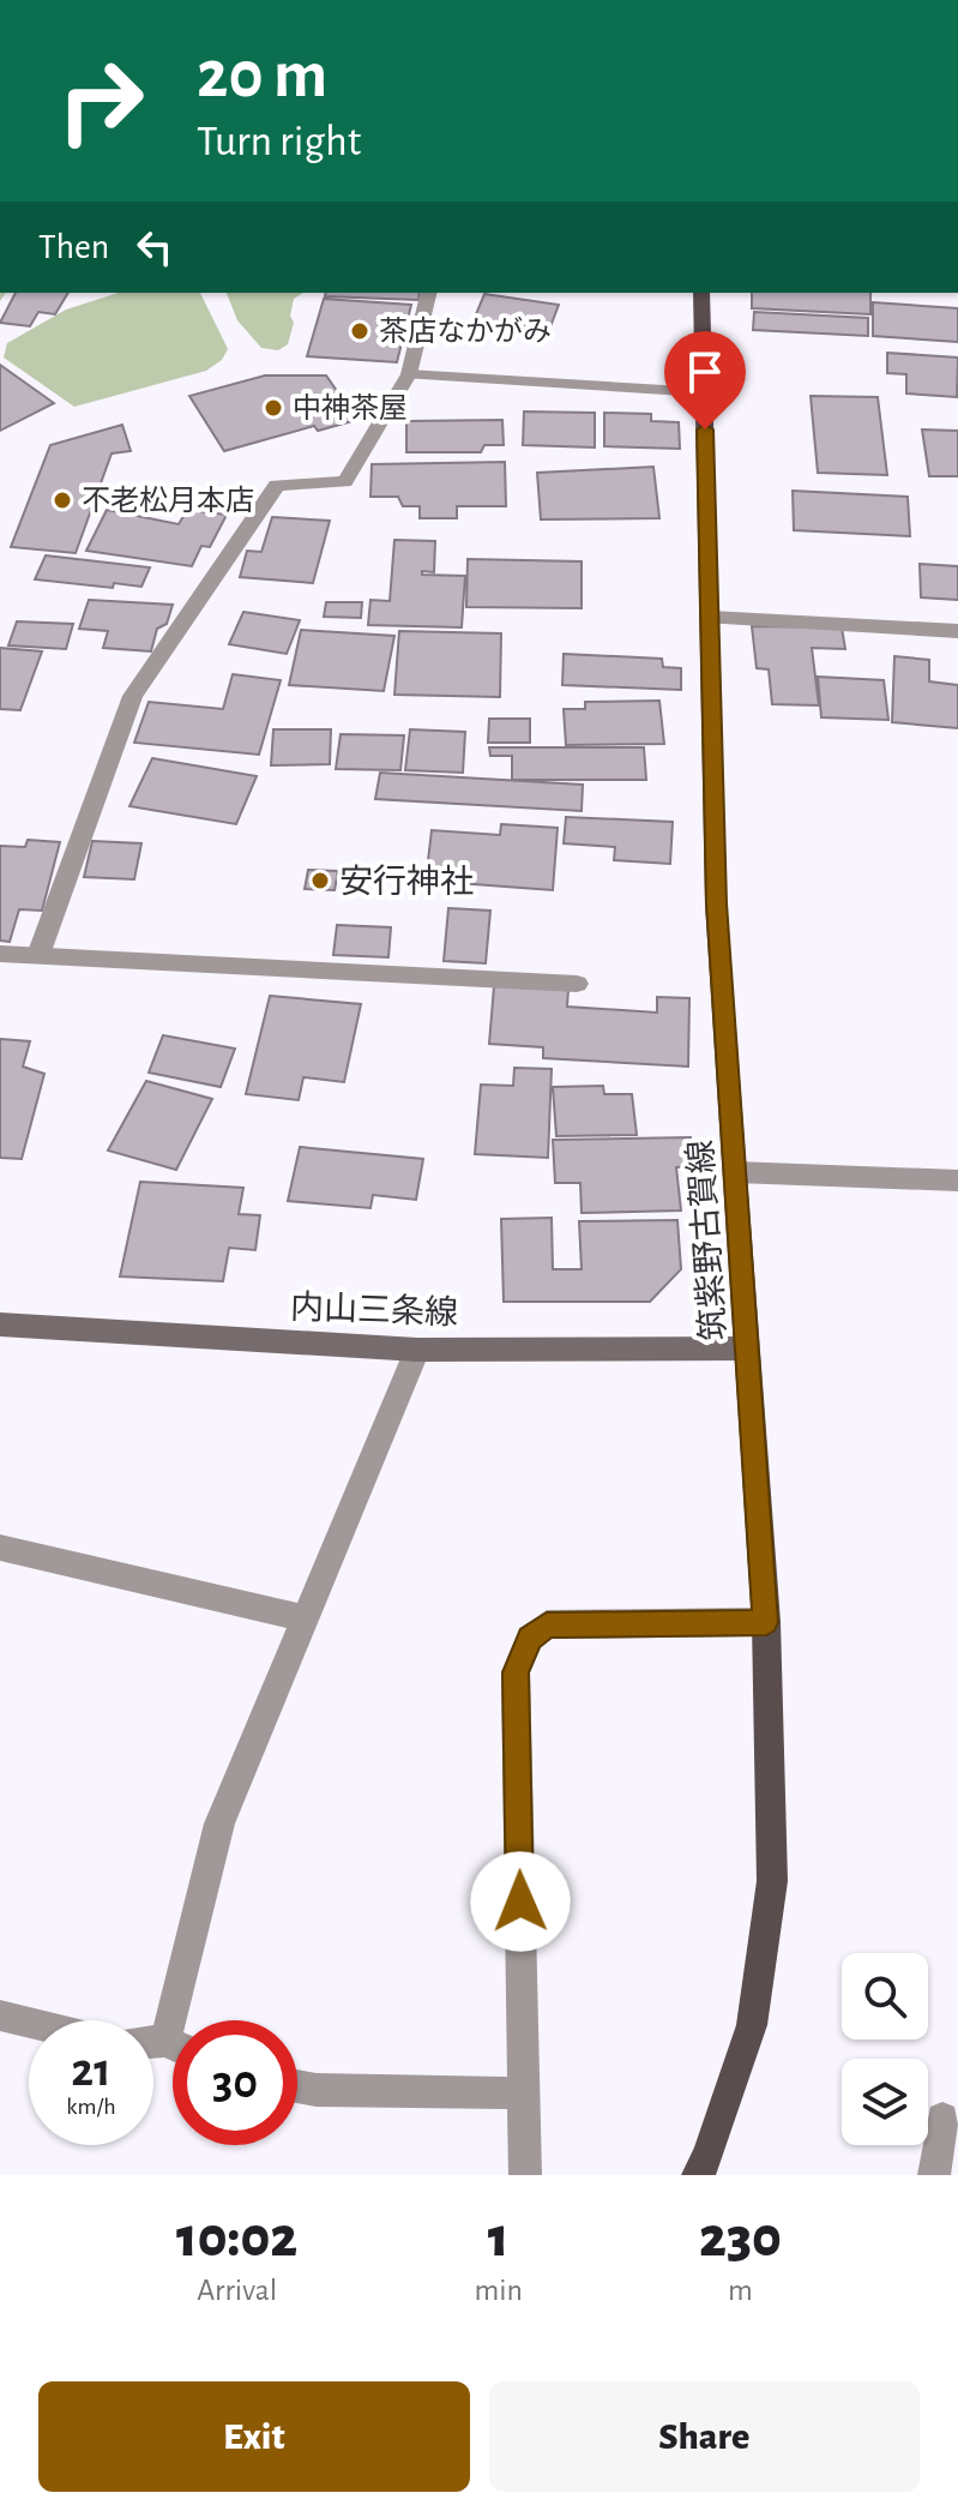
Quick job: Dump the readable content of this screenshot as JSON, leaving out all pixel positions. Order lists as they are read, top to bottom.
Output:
{
  "streets": {
    "main road": ["筑紫野古賀線", "内山三条線"]
  },
  "crossings": [
    ["筑紫野古賀線", "内山三条線"]
  ],
  "places": [
    "茶店なかがみ",
    "中神茶屋",
    "不老松月本店",
    "安行神社"
  ],
  "page": {
    "turn": ["20 m", "Turn right"],
    "then": "Then",
    "speed": "21 km/h",
    "limit": "30",
    "eta": [
      "10:02",
      "Arrival",
      "1",
      "min",
      "230",
      "m"
    ],
    "buttons": ["Exit", "Share"]
  }
}
